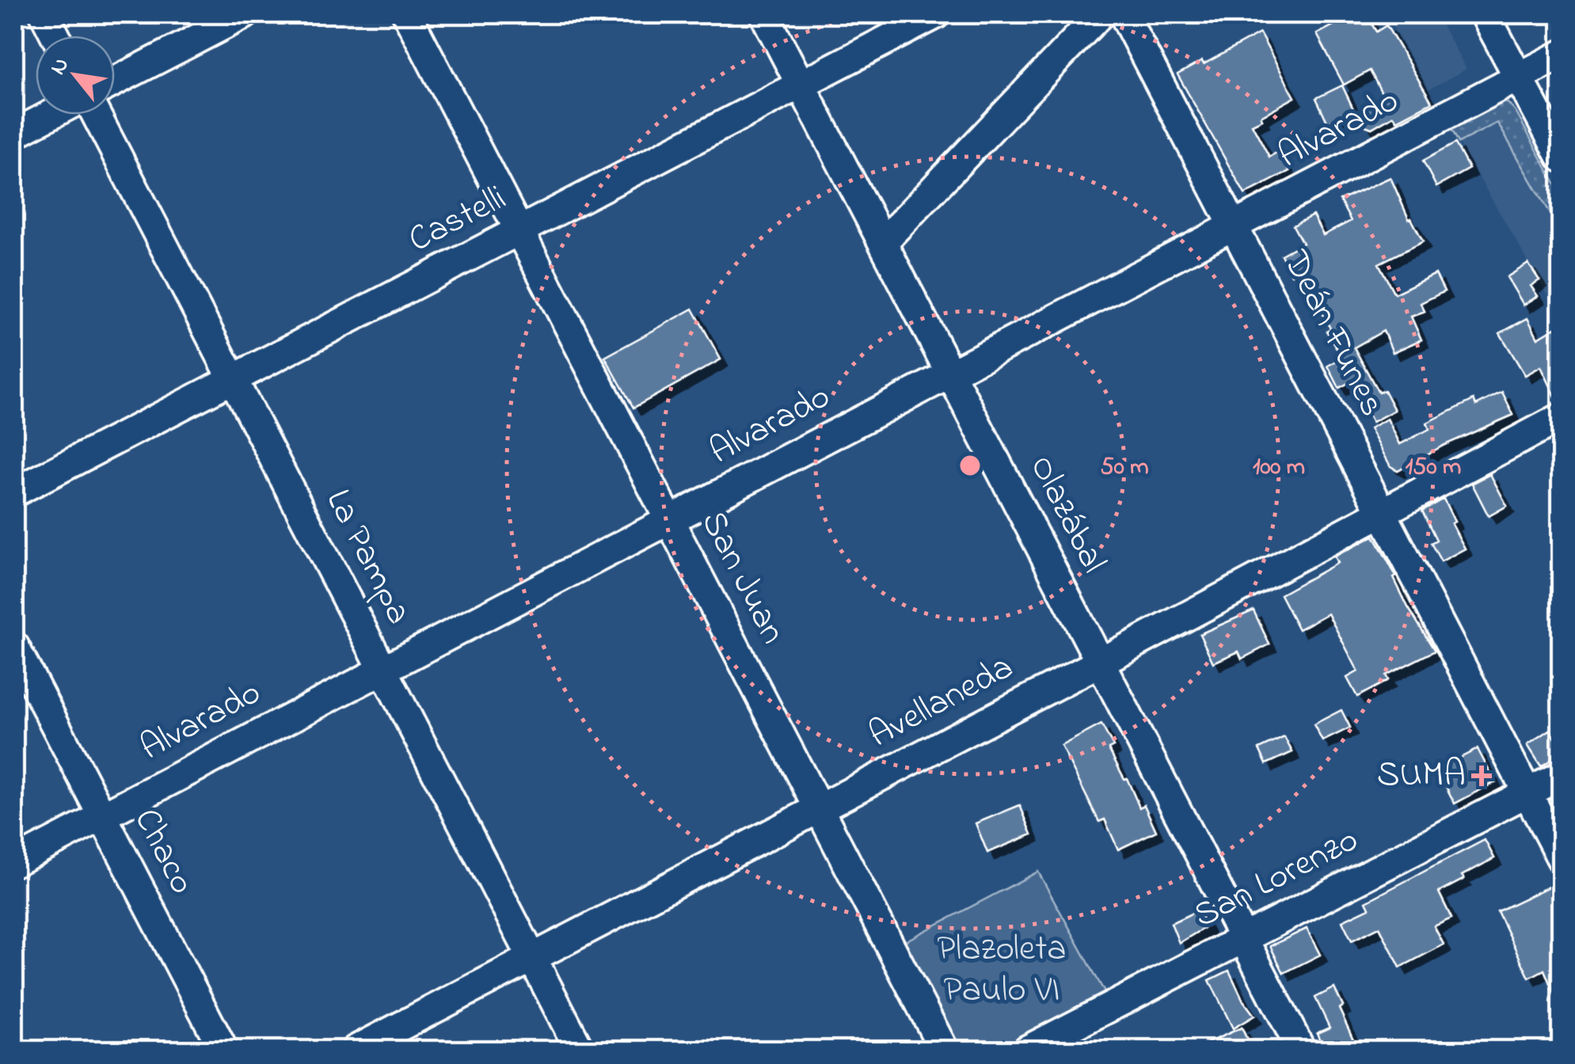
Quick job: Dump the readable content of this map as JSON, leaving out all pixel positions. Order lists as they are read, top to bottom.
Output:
{
  "streets": {
    "street": [
      "Alvarado",
      "Castelli",
      "Deán Funes",
      "Olazábal",
      "La Pampa",
      "San Juan",
      "Avellaneda",
      "Chaco",
      "San Lorenzo"
    ]
  },
  "crossings": [
    ["Alvarado", "Deán Funes"],
    ["Alvarado", "Olazábal"],
    ["Alvarado", "La Pampa"],
    ["Alvarado", "San Juan"],
    ["Alvarado", "Chaco"],
    ["Castelli", "Olazábal"],
    ["Castelli", "La Pampa"],
    ["Castelli", "San Juan"],
    ["Deán Funes", "Avellaneda"],
    ["Deán Funes", "San Lorenzo"],
    ["Olazábal", "Avellaneda"],
    ["Olazábal", "San Lorenzo"],
    ["La Pampa", "Avellaneda"],
    ["San Juan", "Avellaneda"]
  ],
  "parks": ["Plazoleta Paulo VI"],
  "places": {
    "health": ["SUMA"]
  },
  "north": "top left",
  "rings": ["50 m", "100 m", "150 m"]
}
